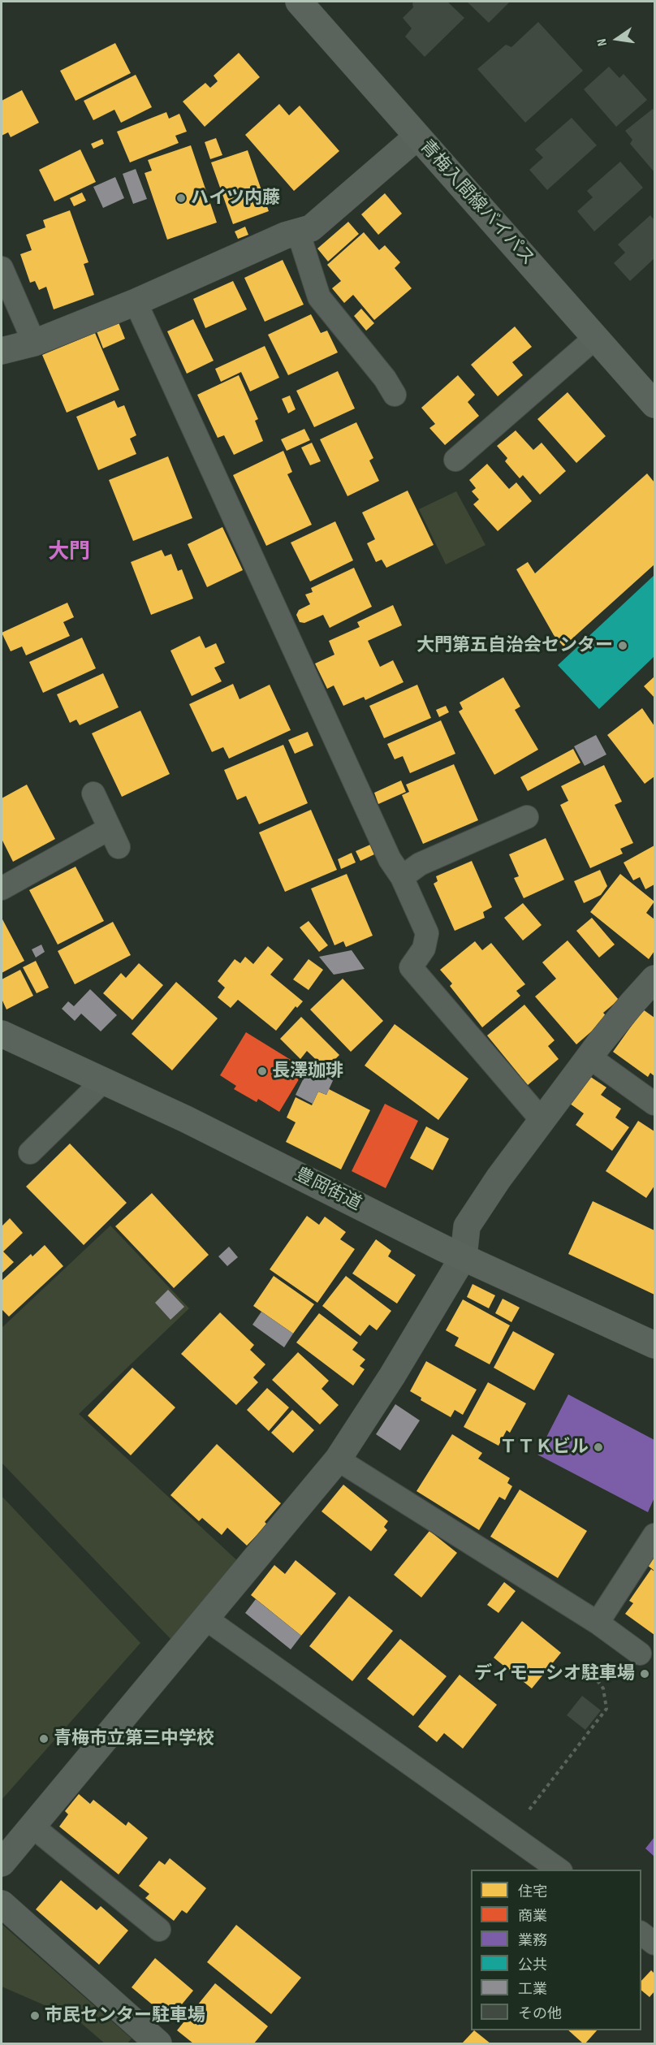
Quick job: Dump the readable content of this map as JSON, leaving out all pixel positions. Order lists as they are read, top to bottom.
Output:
{
  "streets": {
    "main road": ["青梅入間線バイパス", "豊岡街道"]
  },
  "districts": ["大門"],
  "places": [
    "ハイツ内藤",
    "大門第五自治会センター",
    "長澤珈琲",
    "ＴＴＫビル",
    "ディモーシオ駐車場",
    "青梅市立第三中学校",
    "市民センター駐車場"
  ],
  "legend": [
    "住宅",
    "商業",
    "業務",
    "公共",
    "工業",
    "その他"
  ],
  "north": "left"
}
